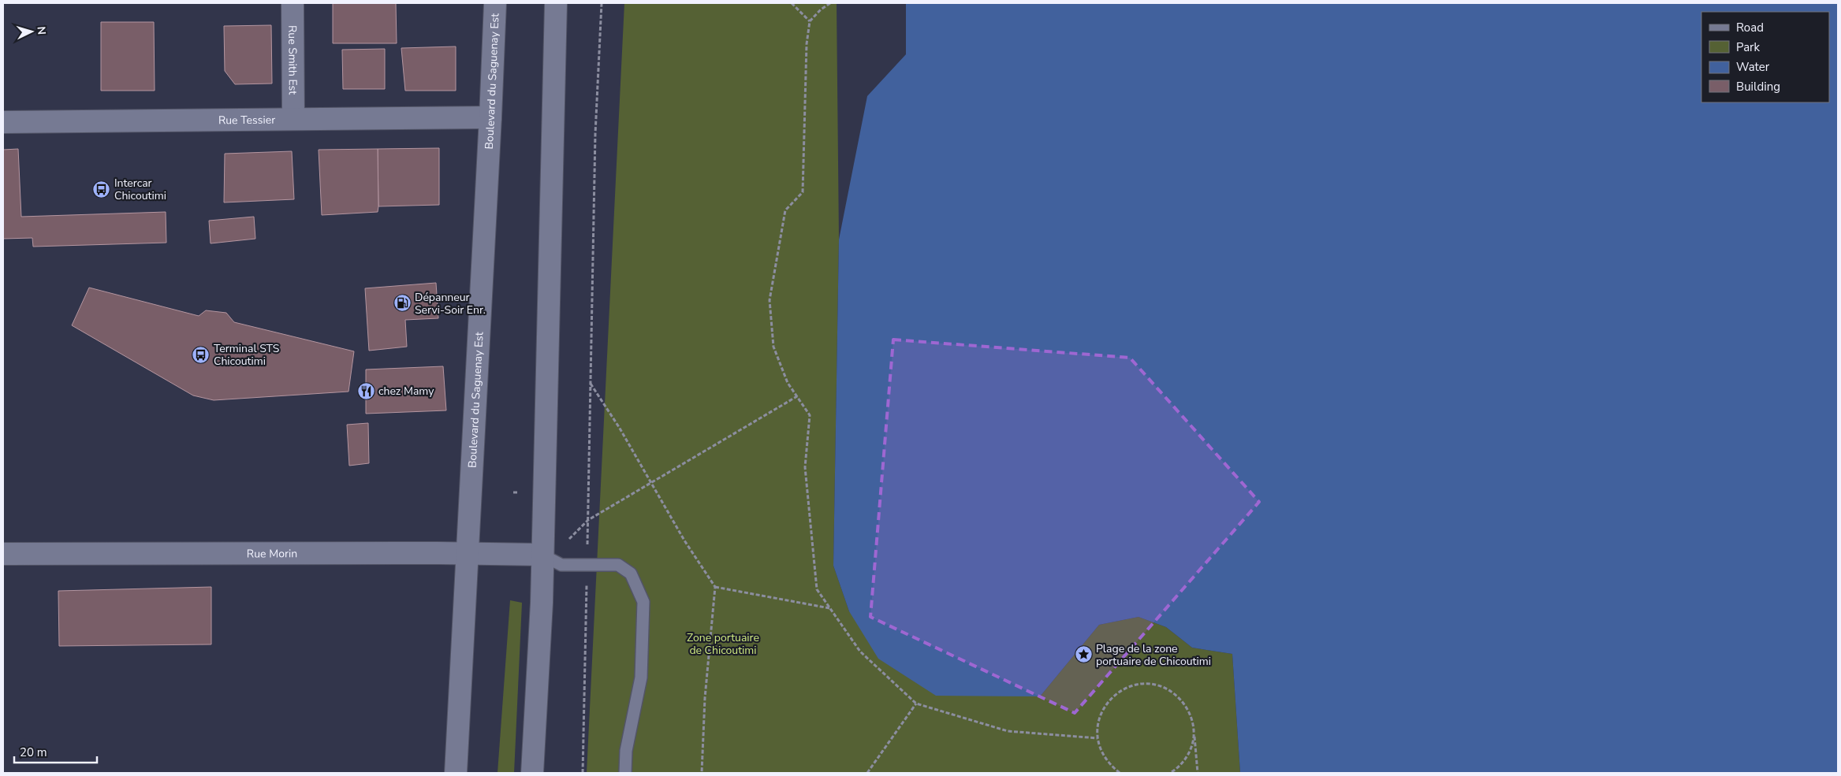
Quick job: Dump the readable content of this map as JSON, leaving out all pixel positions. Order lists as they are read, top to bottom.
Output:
{
  "streets": {
    "main road": [
      "Rue Smith Est",
      "Boulevard du Saguenay Est",
      "Rue Tessier",
      "Rue Morin"
    ]
  },
  "crossings": [
    ["Rue Smith Est", "Rue Tessier"],
    ["Boulevard du Saguenay Est", "Rue Tessier"],
    ["Boulevard du Saguenay Est", "Rue Morin"]
  ],
  "parks": ["Zone portuaire de Chicoutimi"],
  "places": {
    "bus stop": ["Intercar Chicoutimi", "Terminal STS Chicoutimi"],
    "fuel station": ["Dépanneur Servi-Soir Enr."],
    "restaurant": ["chez Mamy"],
    "place": ["Plage de la zone portuaire de Chicoutimi"]
  },
  "legend": [
    "Road",
    "Park",
    "Water",
    "Building"
  ],
  "scale_bar": "20 m",
  "north": "right"
}
